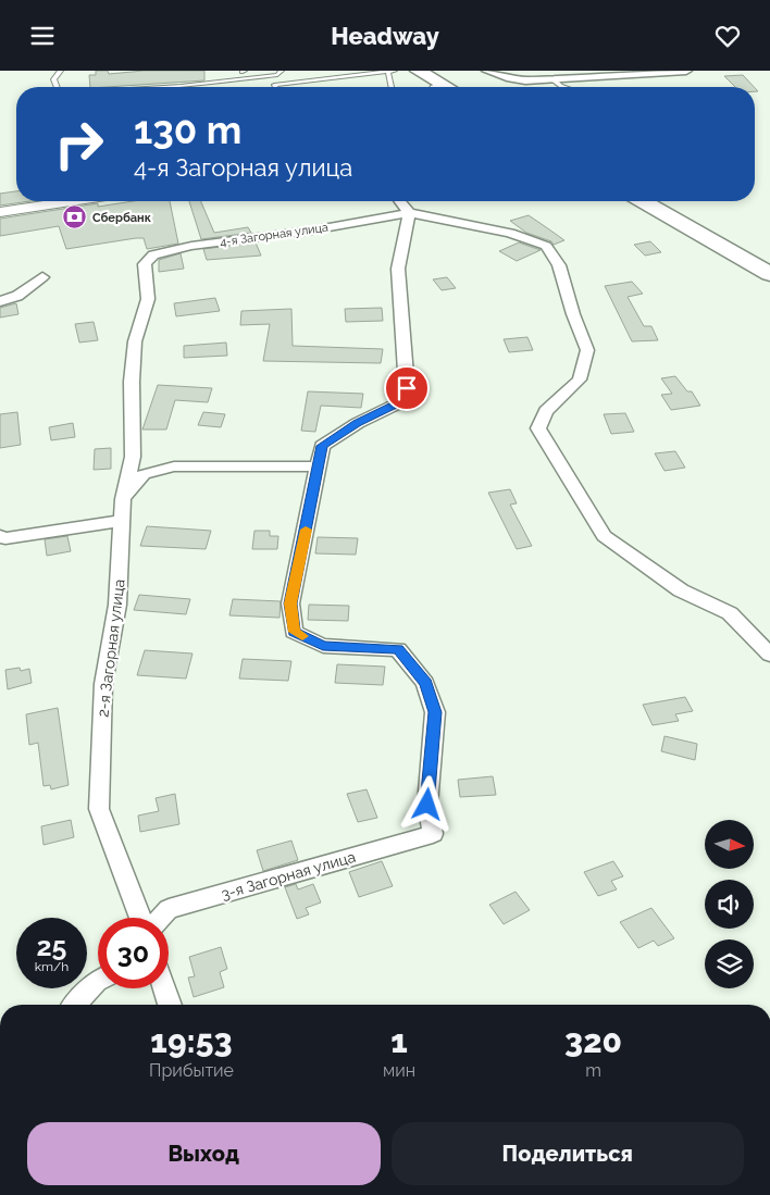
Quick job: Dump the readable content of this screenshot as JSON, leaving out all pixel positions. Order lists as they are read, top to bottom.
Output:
{
  "streets": {
    "street": ["4-я Загорная улица", "2-я Загорная улица", "3-я Загорная улица"]
  },
  "crossings": [
    ["4-я Загорная улица", "2-я Загорная улица"]
  ],
  "places": {
    "bank": ["Сбербанк"]
  },
  "north": "right",
  "page": {
    "header": "Headway",
    "turn": ["130 m", "4-я Загорная улица"],
    "speed": "25 km/h",
    "limit": "30",
    "eta": [
      "19:53",
      "Прибытие",
      "1",
      "мин",
      "320",
      "m"
    ],
    "buttons": ["Выход", "Поделиться"]
  }
}
